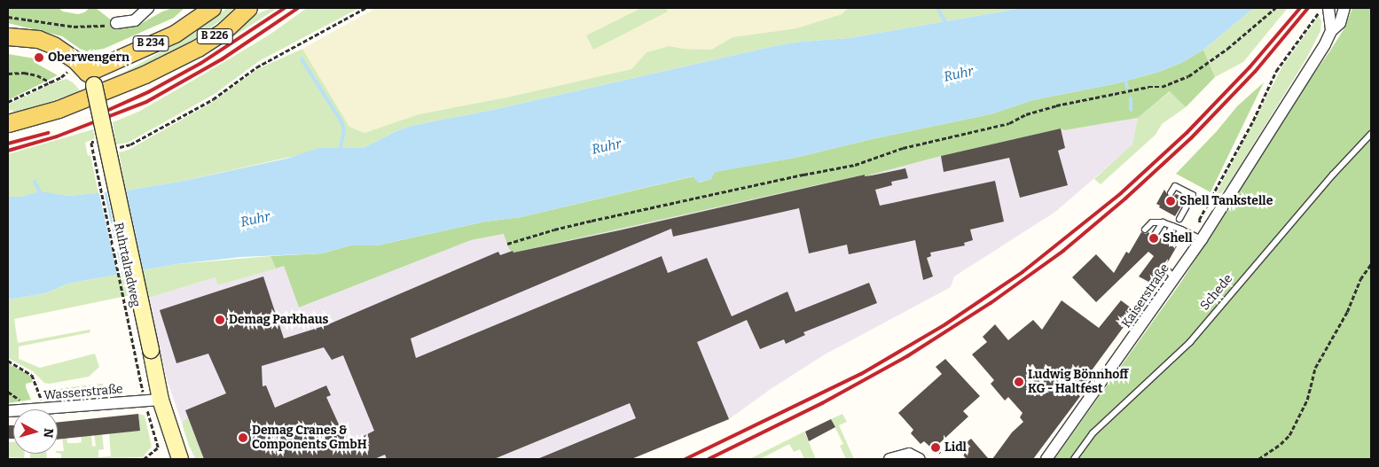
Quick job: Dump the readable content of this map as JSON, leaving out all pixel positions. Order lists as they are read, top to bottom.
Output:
{
  "streets": {
    "main road": ["B 226", "B 234"],
    "street": ["Kaiserstraße", "Wasserstraße"],
    "lane": ["Schede"],
    "path": ["Ruhrtalradweg"]
  },
  "crossings": [
    ["B 226", "B 234"]
  ],
  "water": ["Ruhr"],
  "places": [
    "Oberwengern",
    "Shell Tankstelle",
    "Shell",
    "Demag Parkhaus",
    "Ludwig Bönnhoff KG - Haltfest",
    "Demag Cranes & Components GmbH",
    "Lidl"
  ],
  "north": "right"
}
